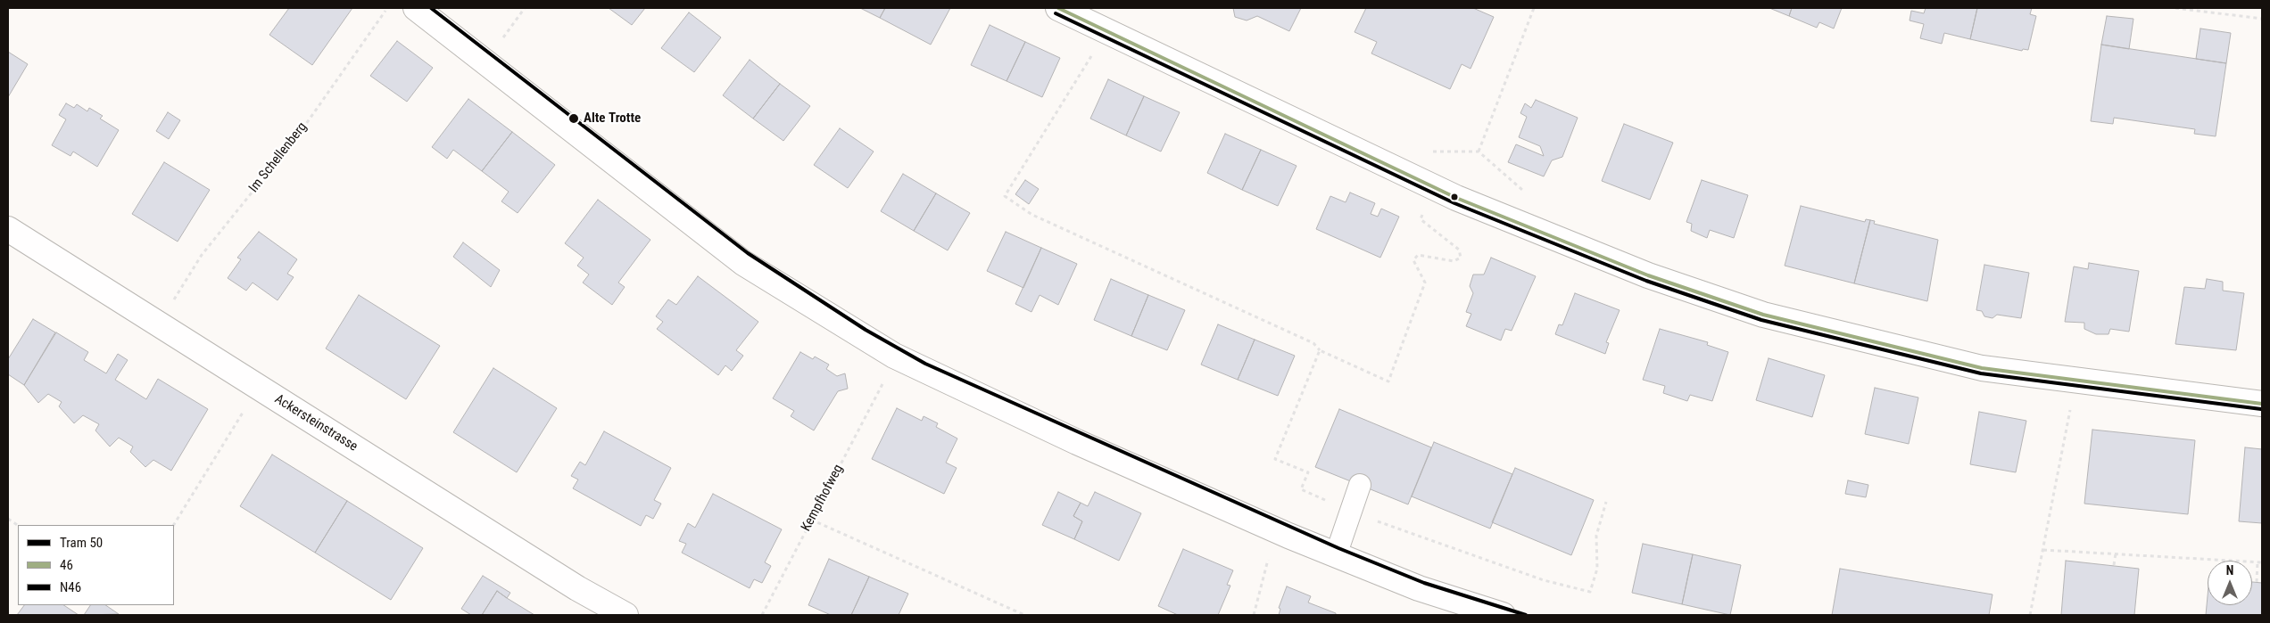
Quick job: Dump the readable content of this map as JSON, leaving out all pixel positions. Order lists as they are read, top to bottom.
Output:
{
  "streets": {
    "street": ["Ackersteinstrasse"],
    "path": ["Im Schellenberg", "Kempfhofweg"]
  },
  "places": ["Alte Trotte"],
  "lines": ["tram line 50", "transit line 46", "transit line N46"],
  "legend": ["Tram 50", "46", "N46"],
  "north": "top"
}
